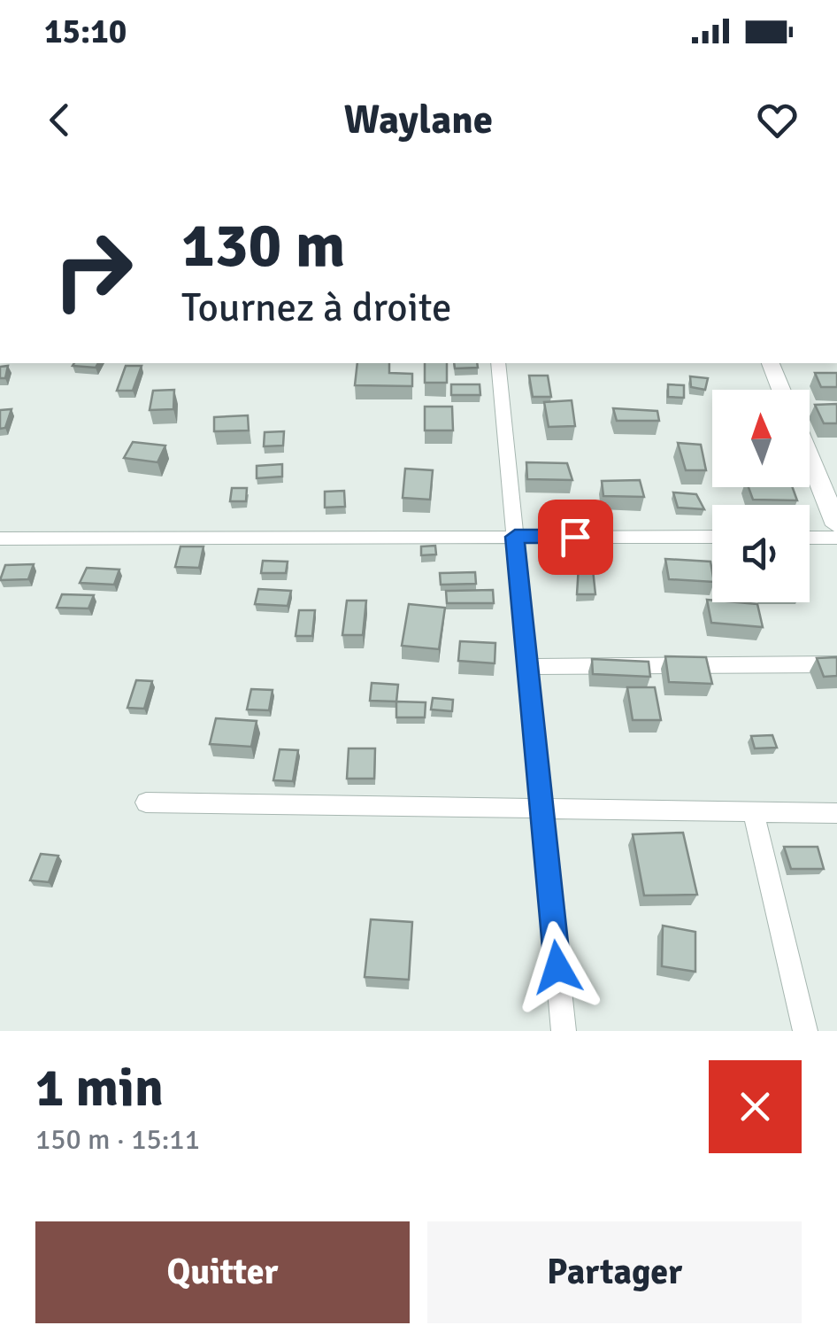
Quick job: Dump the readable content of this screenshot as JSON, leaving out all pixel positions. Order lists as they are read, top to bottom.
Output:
{
  "north": "top",
  "page": {
    "status": "15:10",
    "header": "Waylane",
    "turn": ["130 m", "Tournez à droite"],
    "heading": ["1 min", "150 m · 15:11"],
    "buttons": ["Quitter", "Partager"]
  }
}
